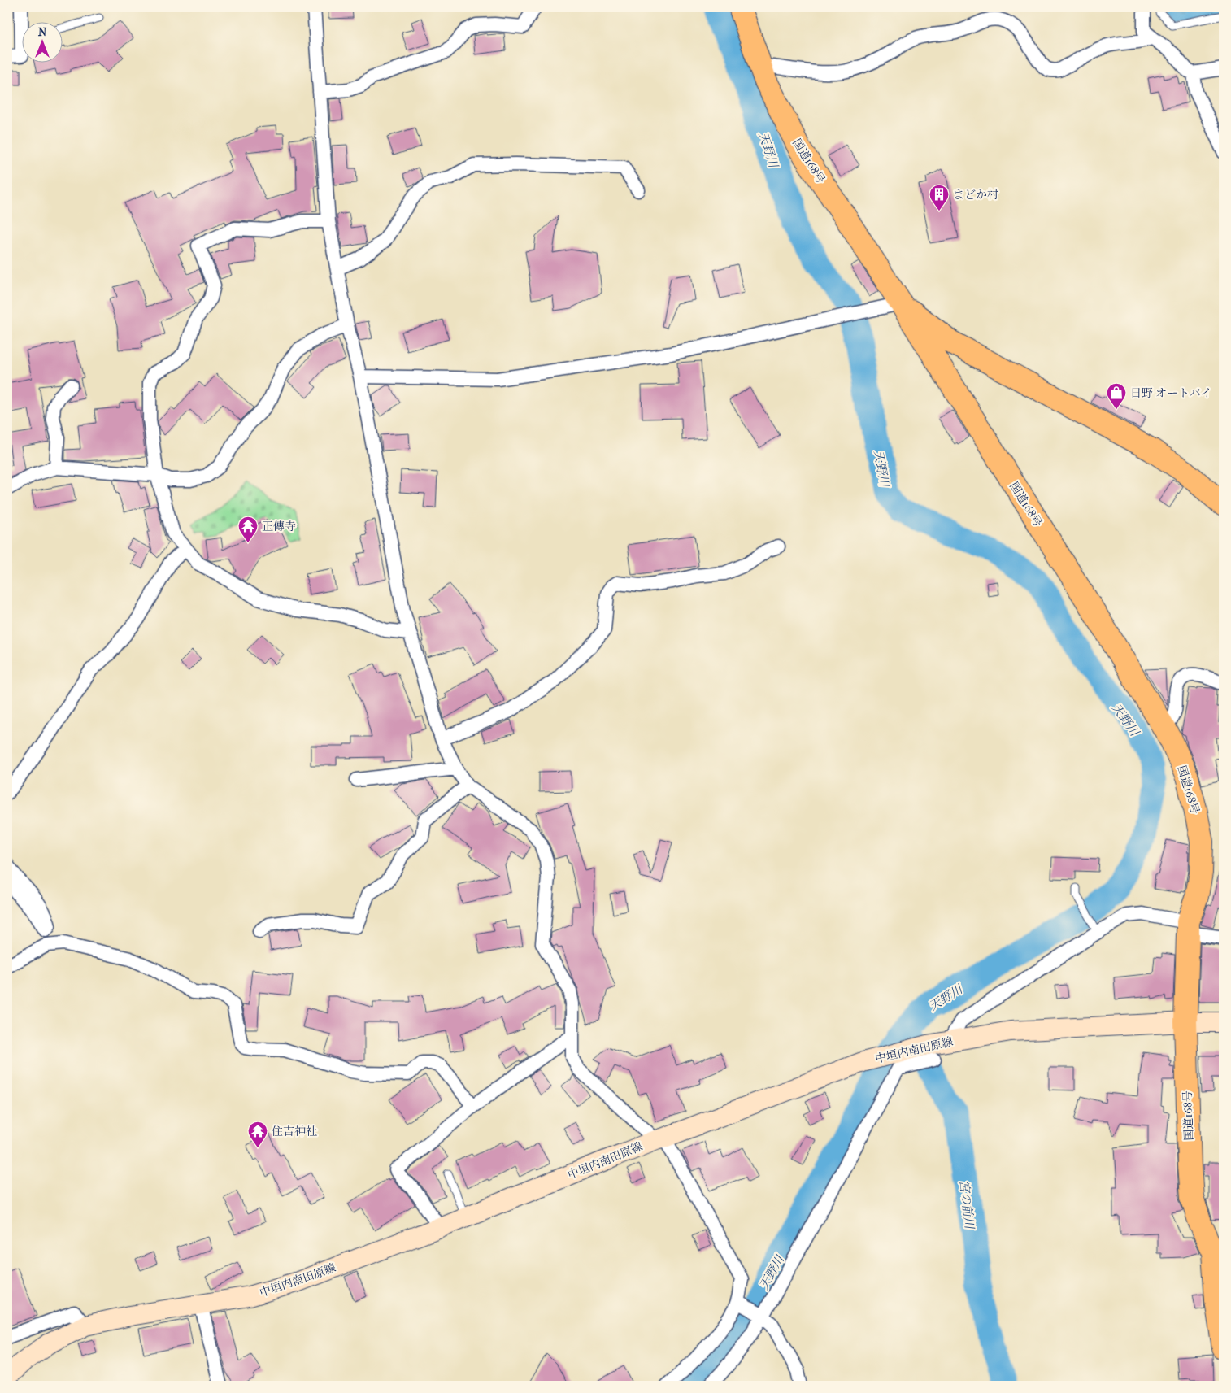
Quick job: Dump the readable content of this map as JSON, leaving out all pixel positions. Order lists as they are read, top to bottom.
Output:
{
  "streets": {
    "highway": ["国道168号"],
    "main road": ["中垣内南田原線"]
  },
  "crossings": [
    ["国道168号", "中垣内南田原線"]
  ],
  "water": ["天野川", "宮の前川"],
  "places": {
    "building": ["まどか村"],
    "shop": ["日野 オートバイ"],
    "temple": ["正傳寺", "住吉神社"]
  },
  "north": "top"
}
